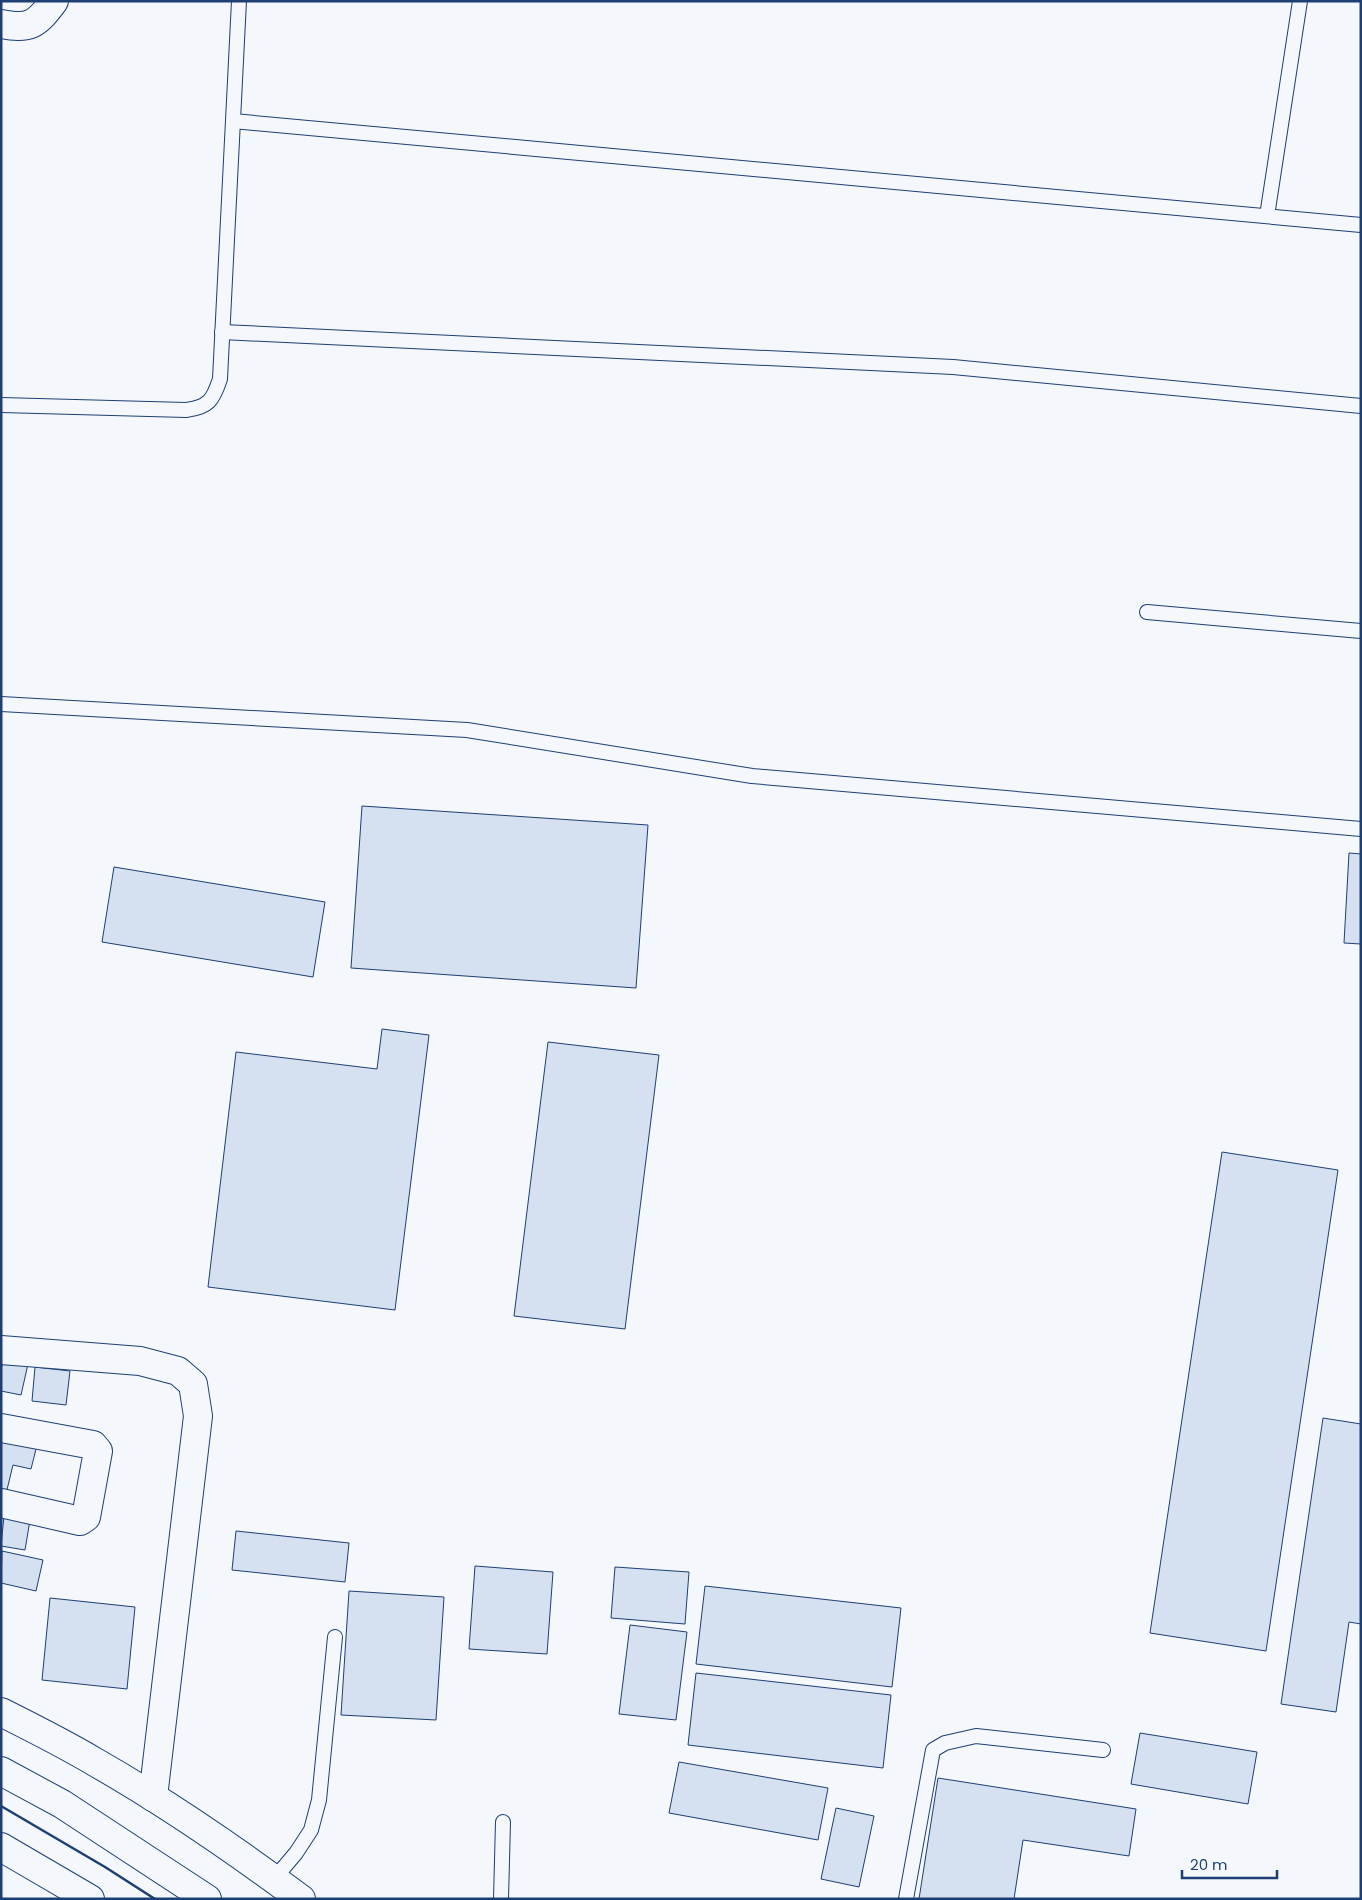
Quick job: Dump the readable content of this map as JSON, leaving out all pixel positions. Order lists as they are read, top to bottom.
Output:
{
  "scale_bar": "20 m"
}
